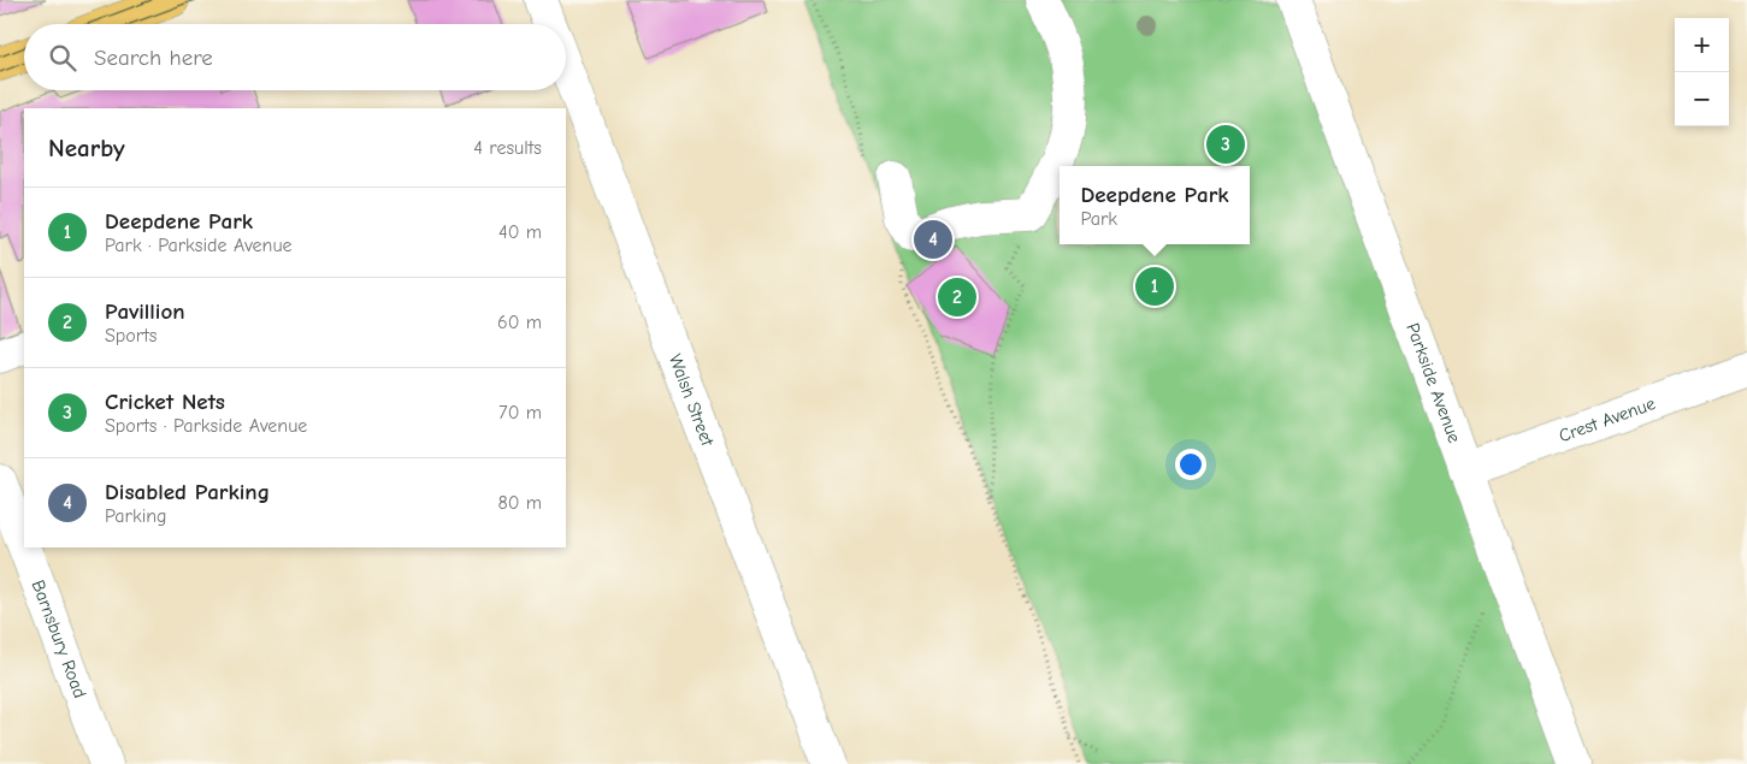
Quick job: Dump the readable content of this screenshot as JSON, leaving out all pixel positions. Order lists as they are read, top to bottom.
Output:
{
  "streets": {
    "street": [
      "Parkside Avenue",
      "Walsh Street",
      "Crest Avenue",
      "Barnsbury Road"
    ]
  },
  "crossings": [
    ["Parkside Avenue", "Crest Avenue"]
  ],
  "page": {
    "map_buttons": ["+", "−"],
    "search": "Search here",
    "heading": ["Nearby", "4 results"],
    "pins": [
      "3",
      "4",
      "1",
      "2"
    ],
    "popup": ["Deepdene Park", "Park"],
    "list": [
      {
        "mark": "1",
        "name": "Deepdene Park",
        "note": "Park · Parkside Avenue",
        "value": "40 m"
      },
      {
        "mark": "2",
        "name": "Pavillion",
        "note": "Sports",
        "value": "60 m"
      },
      {
        "mark": "3",
        "name": "Cricket Nets",
        "note": "Sports · Parkside Avenue",
        "value": "70 m"
      },
      {
        "mark": "4",
        "name": "Disabled Parking",
        "note": "Parking",
        "value": "80 m"
      }
    ]
  }
}
